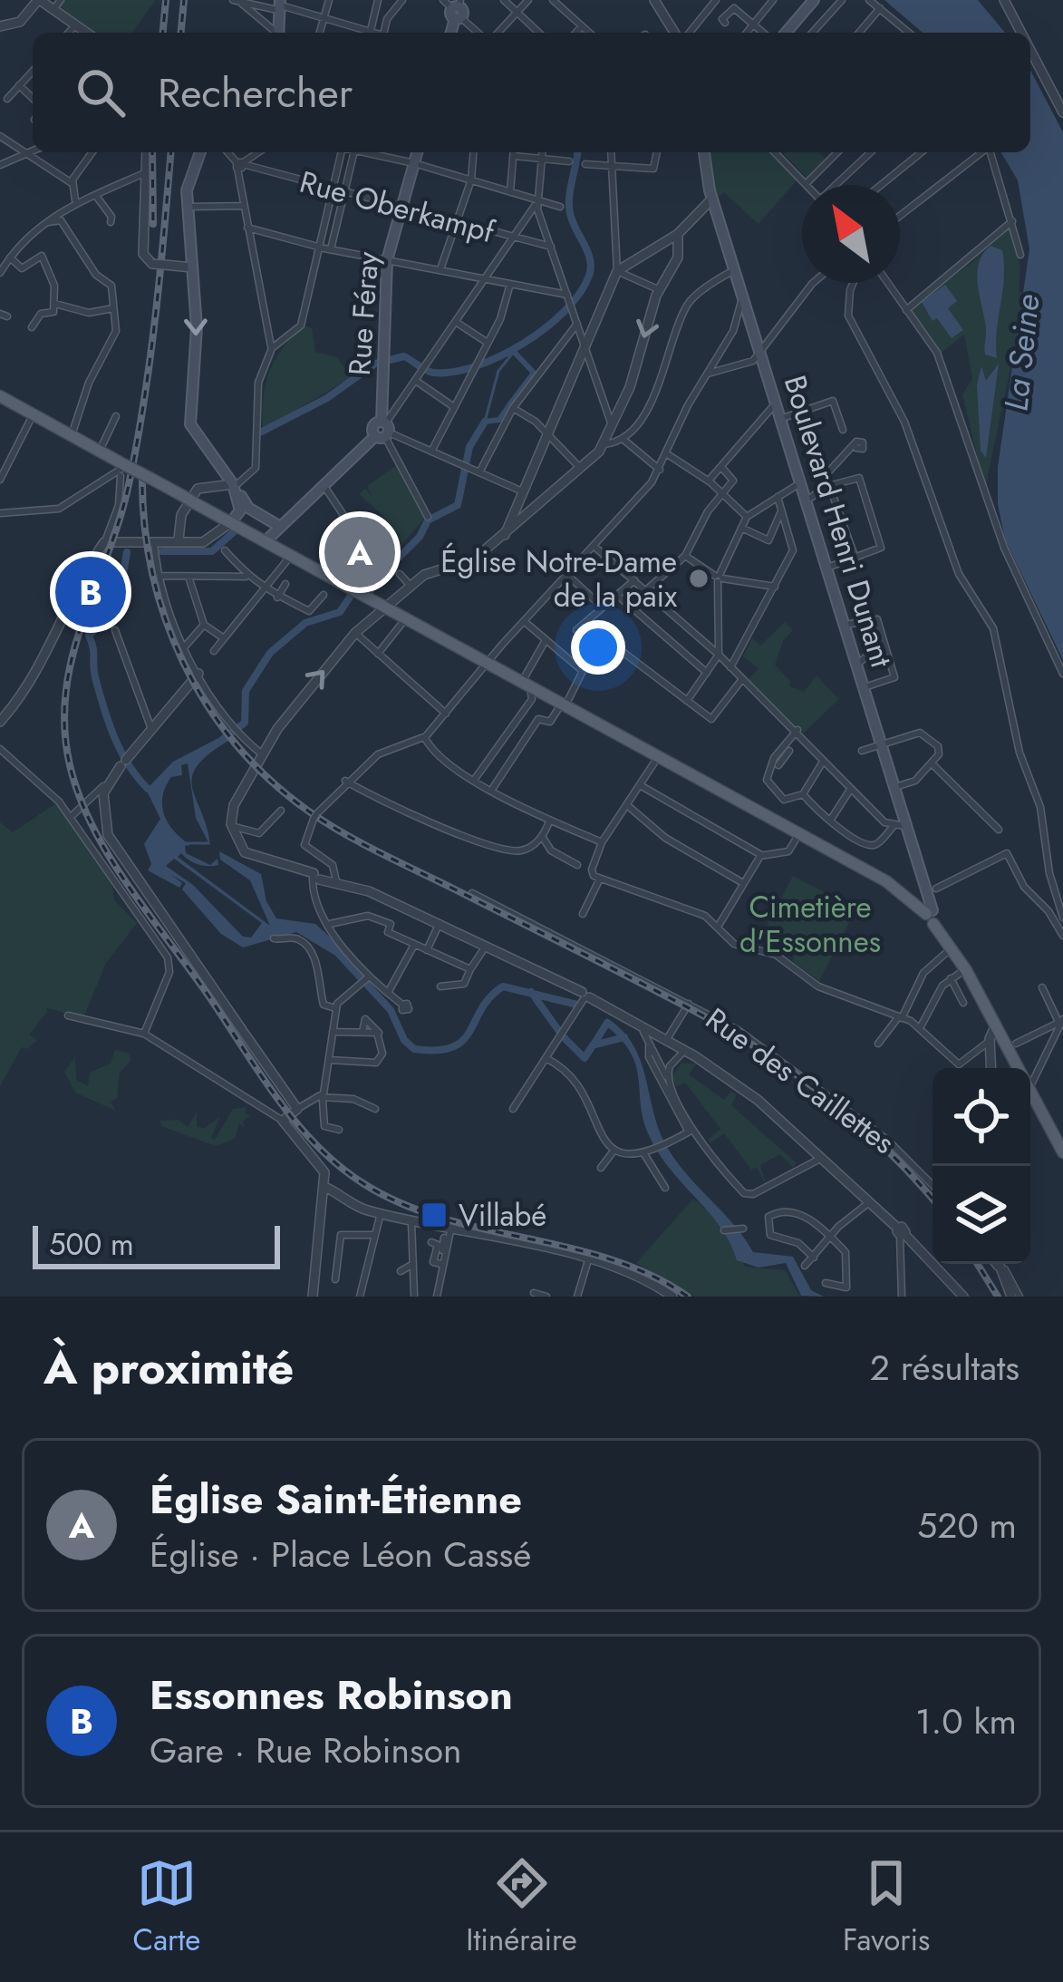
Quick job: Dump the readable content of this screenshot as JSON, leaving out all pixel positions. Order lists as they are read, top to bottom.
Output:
{
  "streets": {
    "main road": ["Rue Féray", "Boulevard Henri Dunant"],
    "street": ["Rue Oberkampf", "Rue des Caillettes"]
  },
  "crossings": [
    ["Rue Oberkampf", "Rue Féray"]
  ],
  "water": ["La Seine"],
  "parks": ["Cimetière d'Essonnes"],
  "places": {
    "other": ["Église Notre-Dame de la paix"],
    "transit": ["Villabé"]
  },
  "scale_bar": "500 m",
  "north": "top left",
  "page": {
    "search": "Rechercher",
    "pins": ["A", "B"],
    "scale": "500 m",
    "heading": ["À proximité", "2 résultats"],
    "list": [
      {
        "mark": "A",
        "name": "Église Saint-Étienne",
        "note": "Église · Place Léon Cassé",
        "value": "520 m"
      },
      {
        "mark": "B",
        "name": "Essonnes Robinson",
        "note": "Gare · Rue Robinson",
        "value": "1.0 km"
      }
    ],
    "nav": ["Carte", "Itinéraire", "Favoris"]
  }
}
